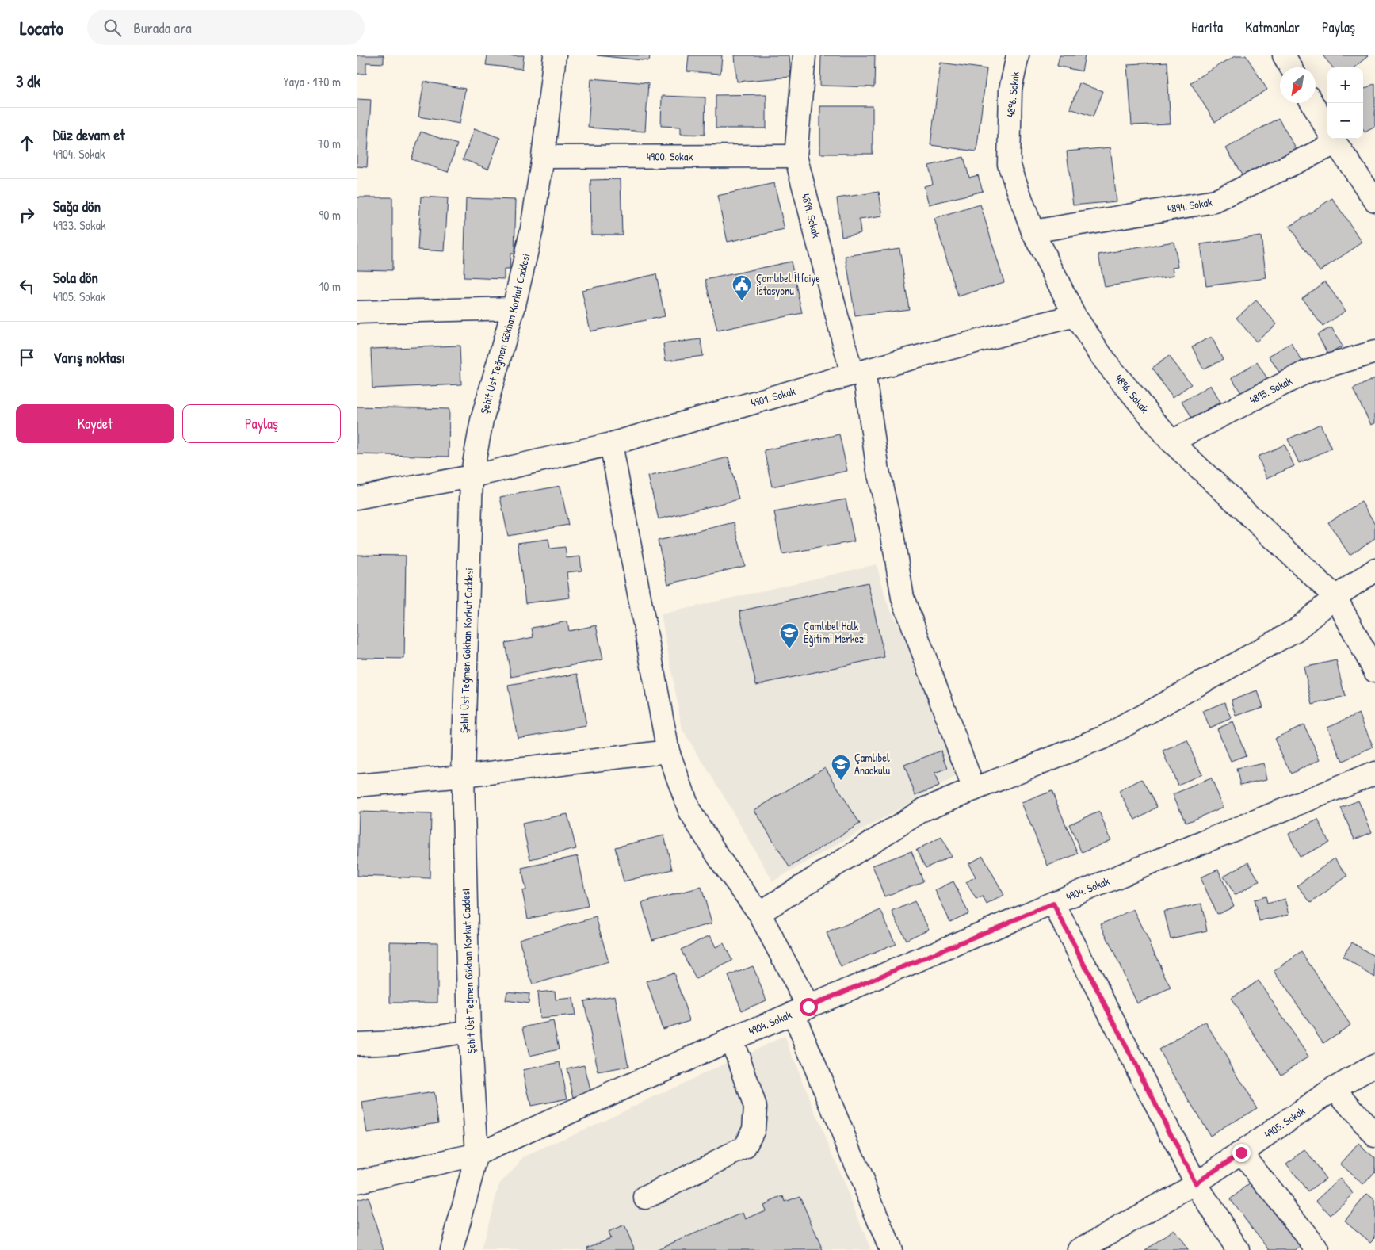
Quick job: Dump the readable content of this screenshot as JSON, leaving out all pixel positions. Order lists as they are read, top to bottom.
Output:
{
  "streets": {
    "street": [
      "4896. Sokak",
      "4900. Sokak",
      "4894. Sokak",
      "4899. Sokak",
      "Şehit Üst Teğmen Gökhan Korkut Caddesi",
      "4895. Sokak",
      "4901. Sokak",
      "4904. Sokak",
      "4905. Sokak"
    ]
  },
  "crossings": [
    ["4896. Sokak", "4894. Sokak"],
    ["4896. Sokak", "4895. Sokak"],
    ["4896. Sokak", "4901. Sokak"],
    ["4900. Sokak", "4899. Sokak"],
    ["4900. Sokak", "Şehit Üst Teğmen Gökhan Korkut Caddesi"],
    ["4899. Sokak", "4901. Sokak"],
    ["Şehit Üst Teğmen Gökhan Korkut Caddesi", "4901. Sokak"],
    ["Şehit Üst Teğmen Gökhan Korkut Caddesi", "4904. Sokak"]
  ],
  "places": {
    "public building": ["Çamlıbel İtfaiye İstasyonu"],
    "school or university": ["Çamlıbel Halk Eğitimi Merkezi", "Çamlıbel Anaokulu"]
  },
  "north": "bottom left",
  "page": {
    "header": "Locato",
    "search": "Burada ara",
    "nav": ["Harita", "Katmanlar", "Paylaş"],
    "heading": ["3 dk", "Yaya · 170 m"],
    "map_buttons": ["+", "−"],
    "list": [
      ["Düz devam et", "4904. Sokak", "70 m"],
      ["Sağa dön", "4933. Sokak", "90 m"],
      ["Sola dön", "4905. Sokak", "10 m"],
      "Varış noktası"
    ],
    "buttons": ["Kaydet", "Paylaş"]
  }
}
